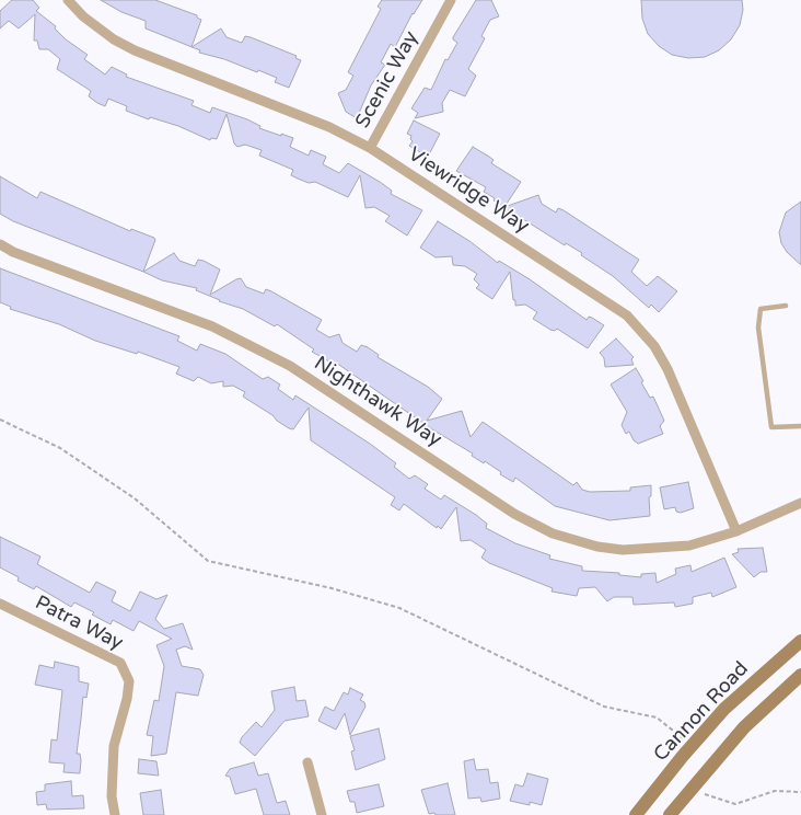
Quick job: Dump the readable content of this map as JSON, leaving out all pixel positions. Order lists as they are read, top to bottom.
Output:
{
  "streets": {
    "main road": ["Cannon Road"],
    "street": [
      "Scenic Way",
      "Viewridge Way",
      "Nighthawk Way",
      "Patra Way"
    ]
  },
  "crossings": [
    ["Scenic Way", "Viewridge Way"],
    ["Viewridge Way", "Nighthawk Way"]
  ]
}
